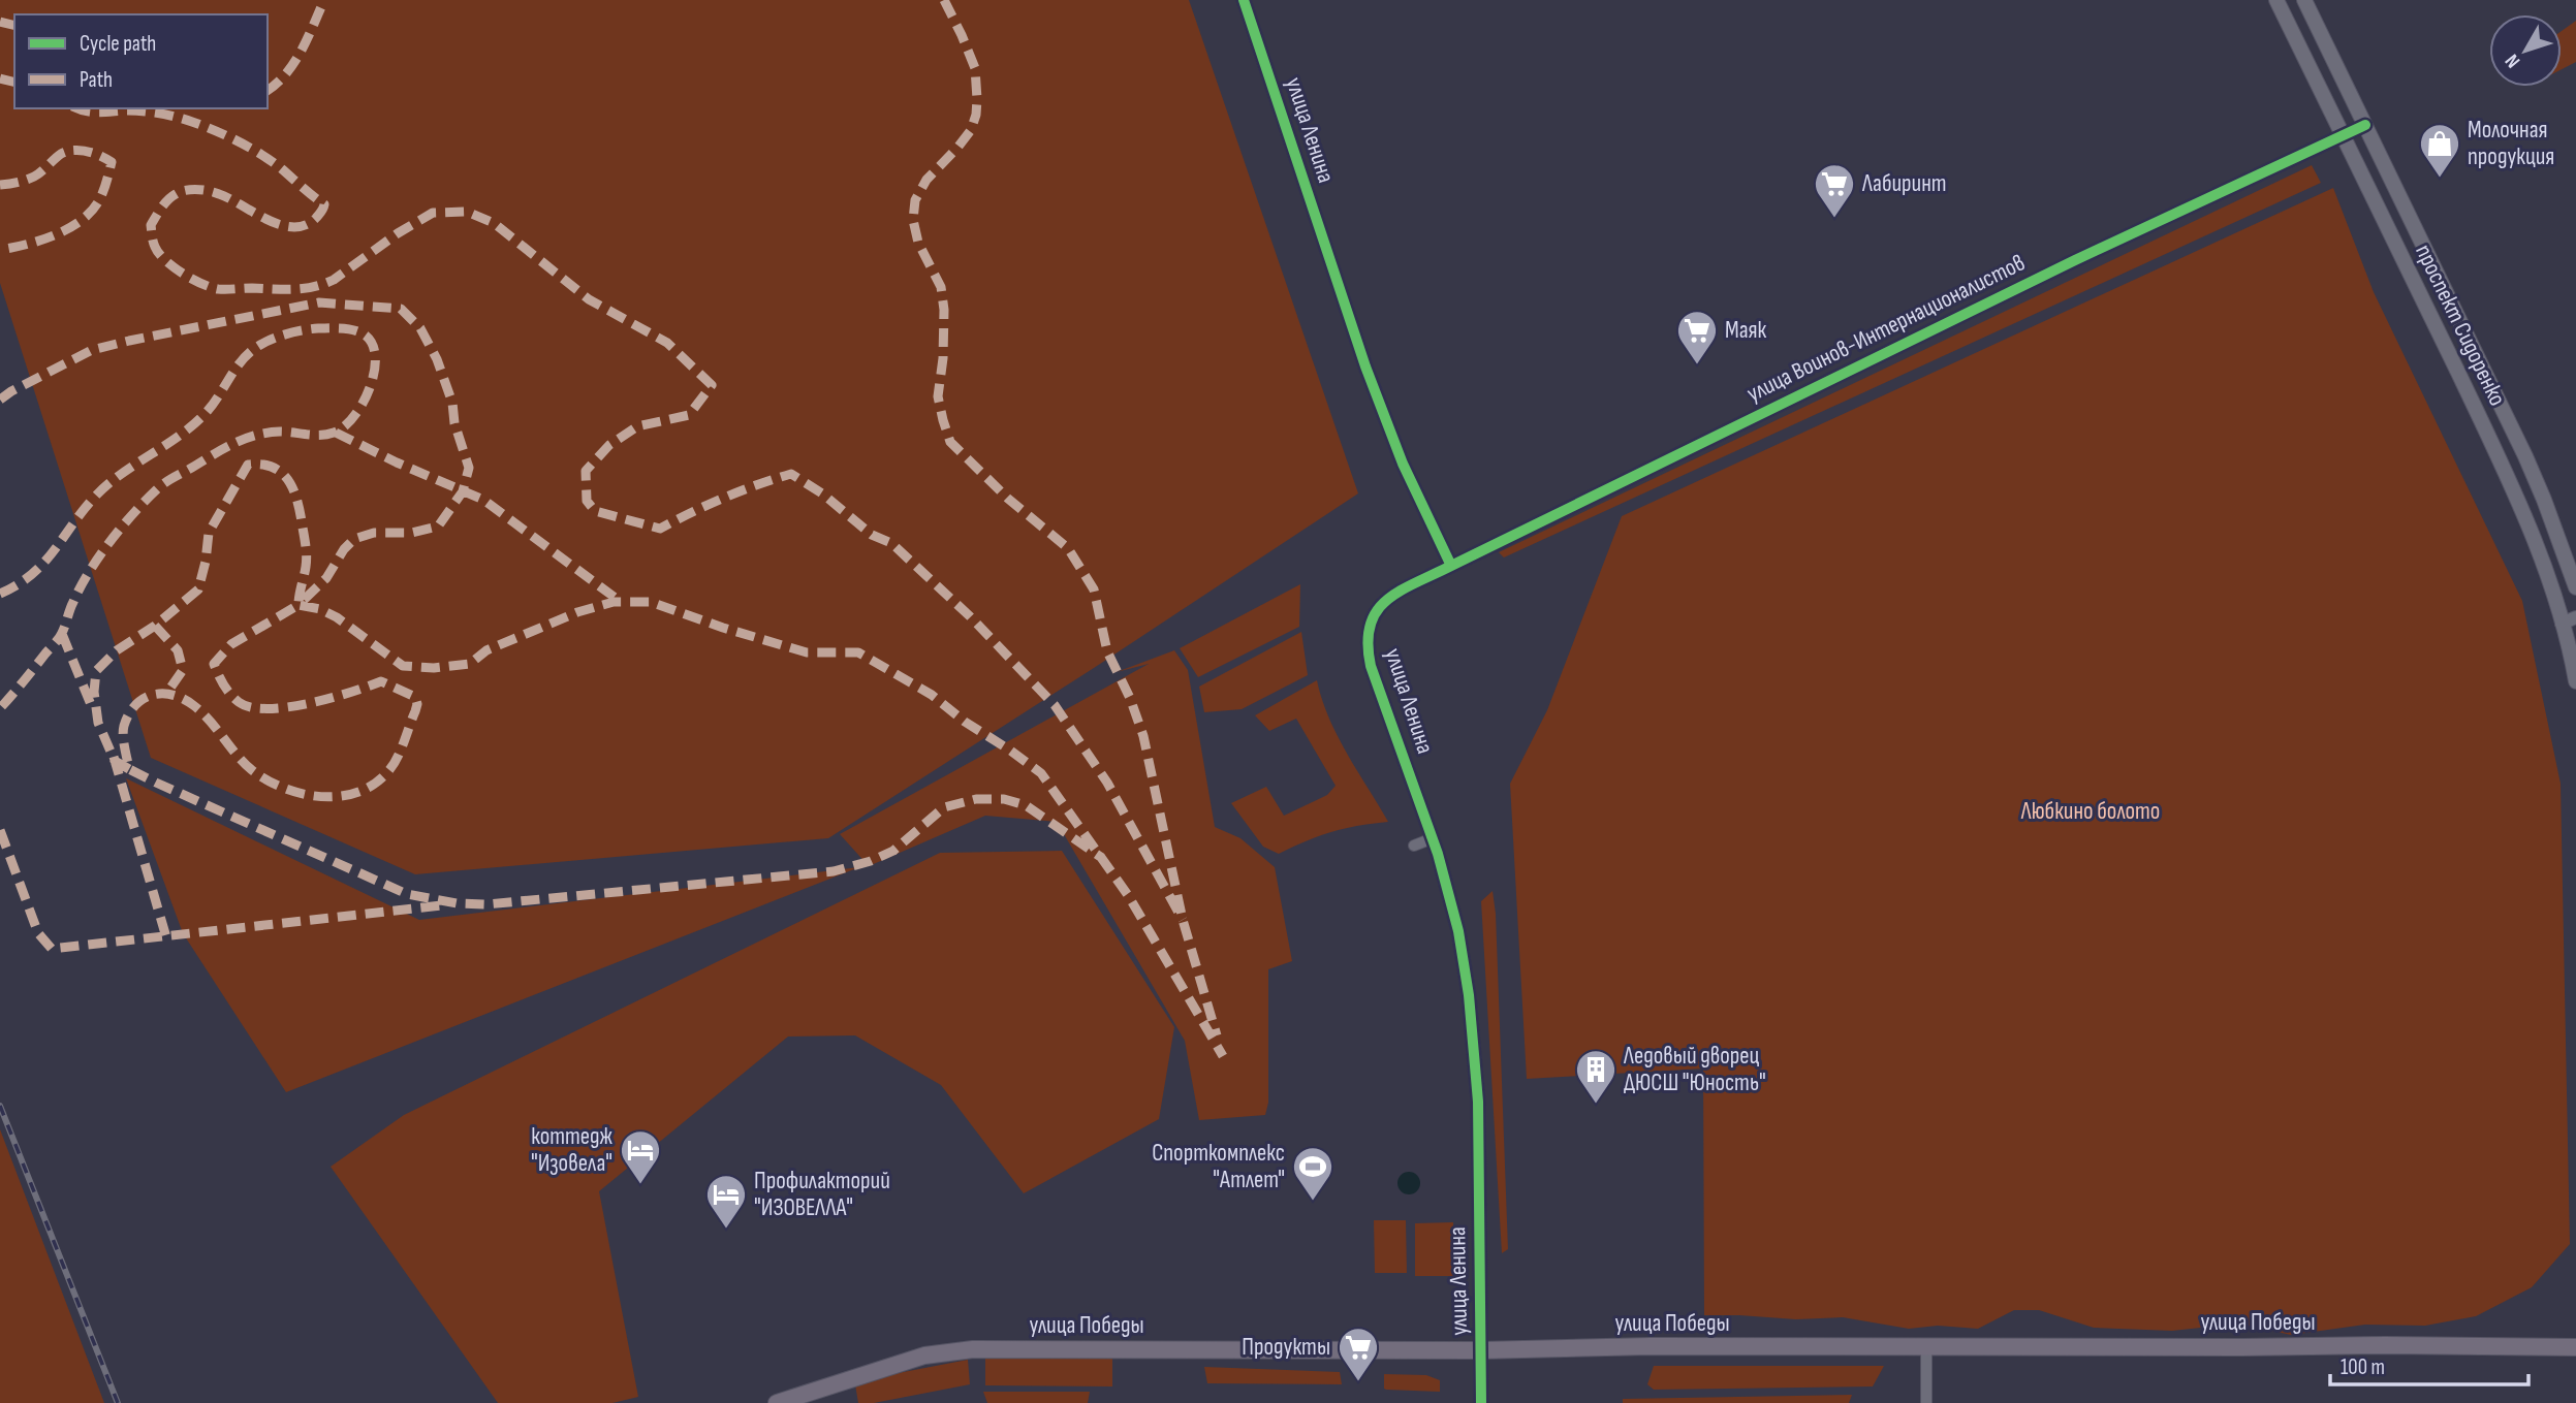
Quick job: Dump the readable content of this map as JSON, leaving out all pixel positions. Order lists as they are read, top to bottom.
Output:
{
  "streets": {
    "main road": ["проспект Сидоренко", "улица Победы"],
    "street": ["улица Ленина", "улица Воинов-Интернационалистов"]
  },
  "crossings": [
    ["улица Ленина", "улица Воинов-Интернационалистов"],
    ["улица Ленина", "улица Победы"],
    ["проспект Сидоренко", "улица Воинов-Интернационалистов"]
  ],
  "parks": ["Любкино болото"],
  "places": {
    "shop": ["Молочная продукция"],
    "supermarket": ["Лабиринт", "Маяк", "Продукты"],
    "building": ["Ледовый дворец ДЮСШ \"Юность\""],
    "hotel": ["коттедж \"Изовела\"", "Профилакторий \"ИЗОВЕЛЛА\""],
    "sports": ["Спорткомплекс \"Атлет\""]
  },
  "legend": ["Cycle path", "Path"],
  "scale_bar": "100 m",
  "north": "bottom left"
}
